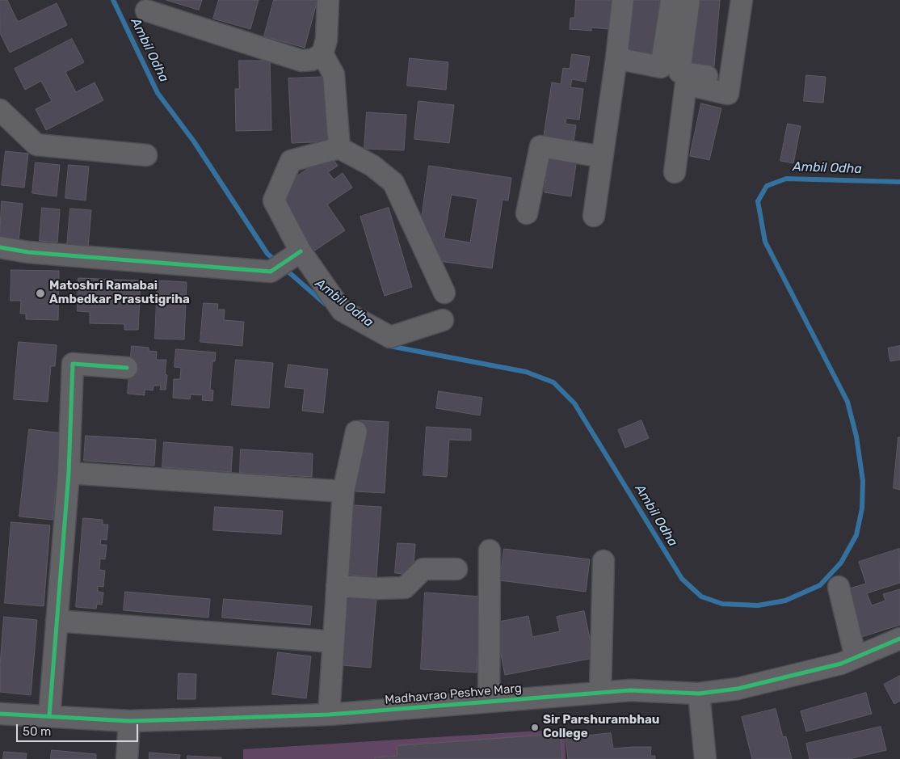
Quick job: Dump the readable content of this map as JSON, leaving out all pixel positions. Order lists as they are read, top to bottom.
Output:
{
  "streets": {
    "street": ["Madhavrao Peshve Marg"]
  },
  "water": ["Ambil Odha"],
  "places": ["Matoshri Ramabai Ambedkar Prasutigriha", "Sir Parshurambhau College"],
  "scale_bar": "50 m"
}
